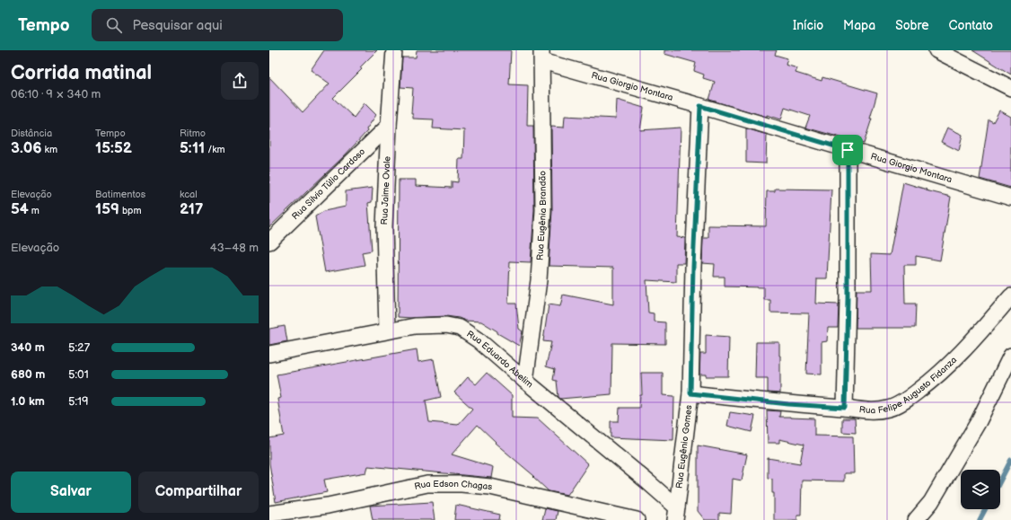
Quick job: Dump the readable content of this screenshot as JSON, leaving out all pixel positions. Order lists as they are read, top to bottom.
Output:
{
  "streets": {
    "street": [
      "Rua Giorgio Montara",
      "Rua Silvio Túlio Cardoso",
      "Rua Jaime Ovale",
      "Rua Eugênia Brandão",
      "Rua Eduardo Abelim",
      "Rua Felipe Augusto Fidanza",
      "Rua Eugênio Gomes",
      "Rua Edson Chagas"
    ]
  },
  "crossings": [
    ["Rua Giorgio Montara", "Rua Eugênia Brandão"],
    ["Rua Giorgio Montara", "Rua Eugênio Gomes"],
    ["Rua Silvio Túlio Cardoso", "Rua Jaime Ovale"],
    ["Rua Jaime Ovale", "Rua Eduardo Abelim"],
    ["Rua Eugênia Brandão", "Rua Eduardo Abelim"],
    ["Rua Eduardo Abelim", "Rua Eugênio Gomes"],
    ["Rua Felipe Augusto Fidanza", "Rua Eugênio Gomes"]
  ],
  "page": {
    "header": "Tempo",
    "search": "Pesquisar aqui",
    "nav": [
      "Início",
      "Mapa",
      "Sobre",
      "Contato"
    ],
    "heading": ["Corrida matinal", "06:10 · 9 × 340 m"],
    "stats": [
      ["Distância", "3.06 km"],
      ["Tempo", "15:52"],
      ["Ritmo", "5:11 /km"],
      ["Elevação", "54 m"],
      ["Batimentos", "159 bpm"],
      ["kcal", "217"]
    ],
    "chart": ["Elevação", "43–48 m"],
    "list": [
      {
        "name": "340 m",
        "note": "5:27"
      },
      {
        "name": "680 m",
        "note": "5:01"
      },
      {
        "name": "1.0 km",
        "note": "5:19"
      }
    ],
    "buttons": ["Salvar", "Compartilhar"]
  }
}
